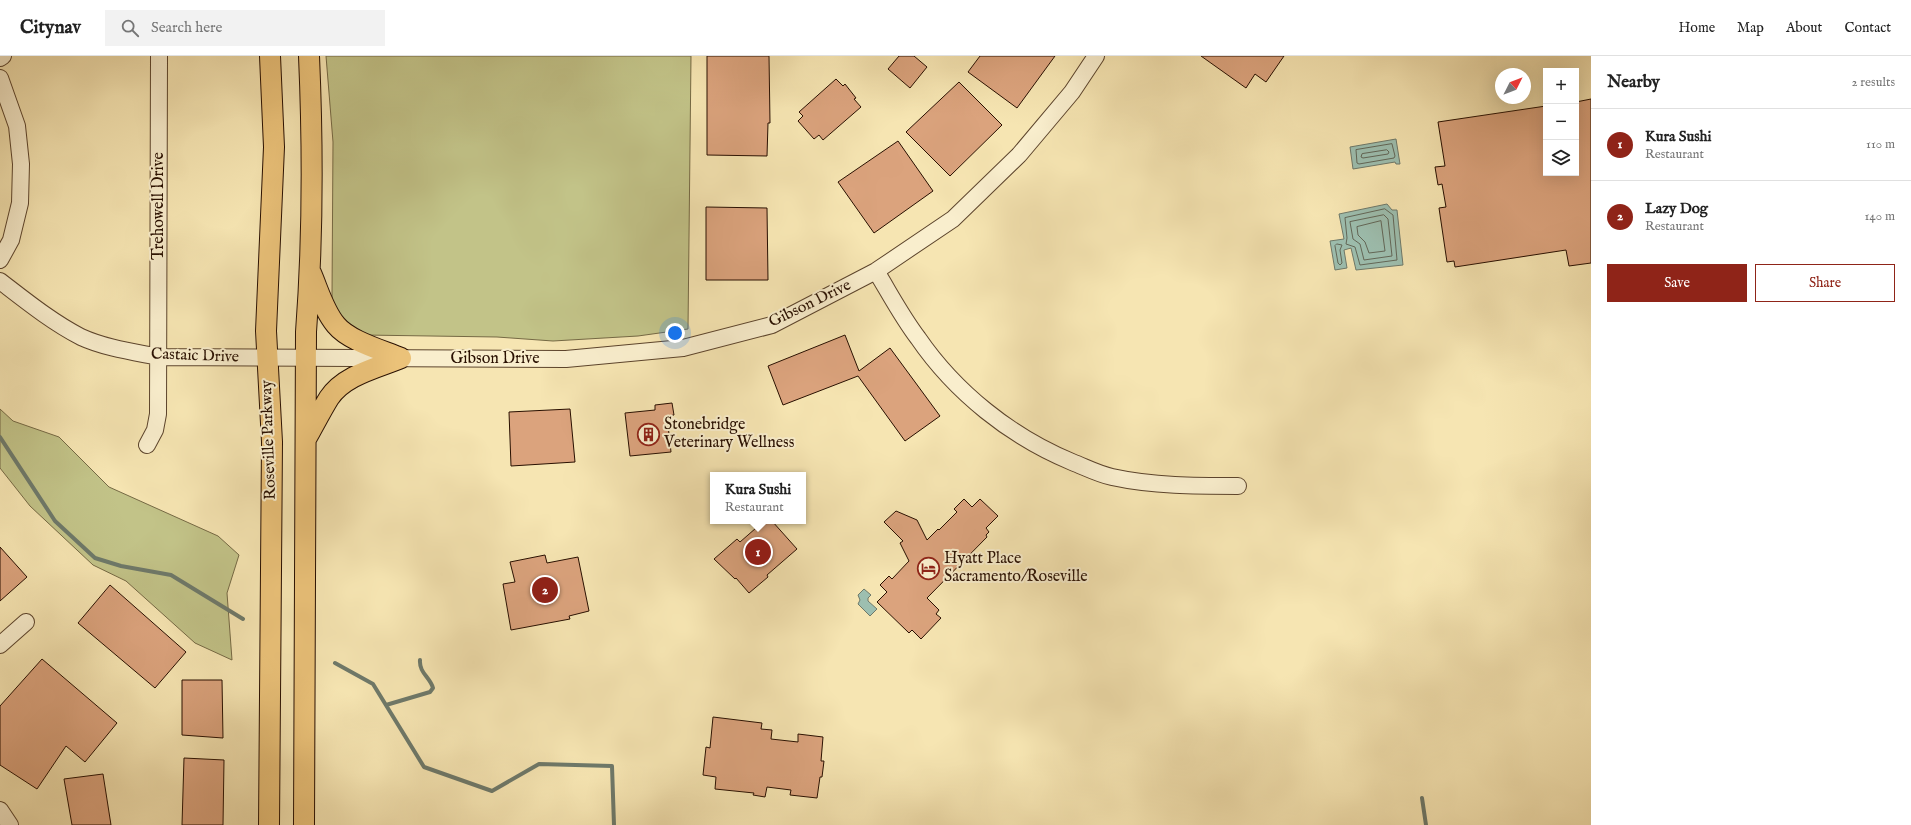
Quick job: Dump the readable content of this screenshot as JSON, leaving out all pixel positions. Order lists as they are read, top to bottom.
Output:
{
  "streets": {
    "main road": ["Roseville Parkway"],
    "street": ["Trehowell Drive", "Gibson Drive", "Castaic Drive"]
  },
  "crossings": [
    ["Trehowell Drive", "Castaic Drive"],
    ["Gibson Drive", "Castaic Drive"],
    ["Gibson Drive", "Roseville Parkway"],
    ["Castaic Drive", "Roseville Parkway"]
  ],
  "places": {
    "building": ["Stonebridge Veterinary Wellness"],
    "hotel": ["Hyatt Place Sacramento/Roseville"]
  },
  "north": "top right",
  "page": {
    "header": "Citynav",
    "search": "Search here",
    "nav": [
      "Home",
      "Map",
      "About",
      "Contact"
    ],
    "heading": ["Nearby", "2 results"],
    "map_buttons": ["+", "−"],
    "list": [
      {
        "mark": "1",
        "name": "Kura Sushi",
        "note": "Restaurant",
        "value": "110 m"
      },
      {
        "mark": "2",
        "name": "Lazy Dog",
        "note": "Restaurant",
        "value": "140 m"
      }
    ],
    "buttons": ["Save", "Share"],
    "popup": ["Kura Sushi", "Restaurant"],
    "pins": ["1", "2"]
  }
}
